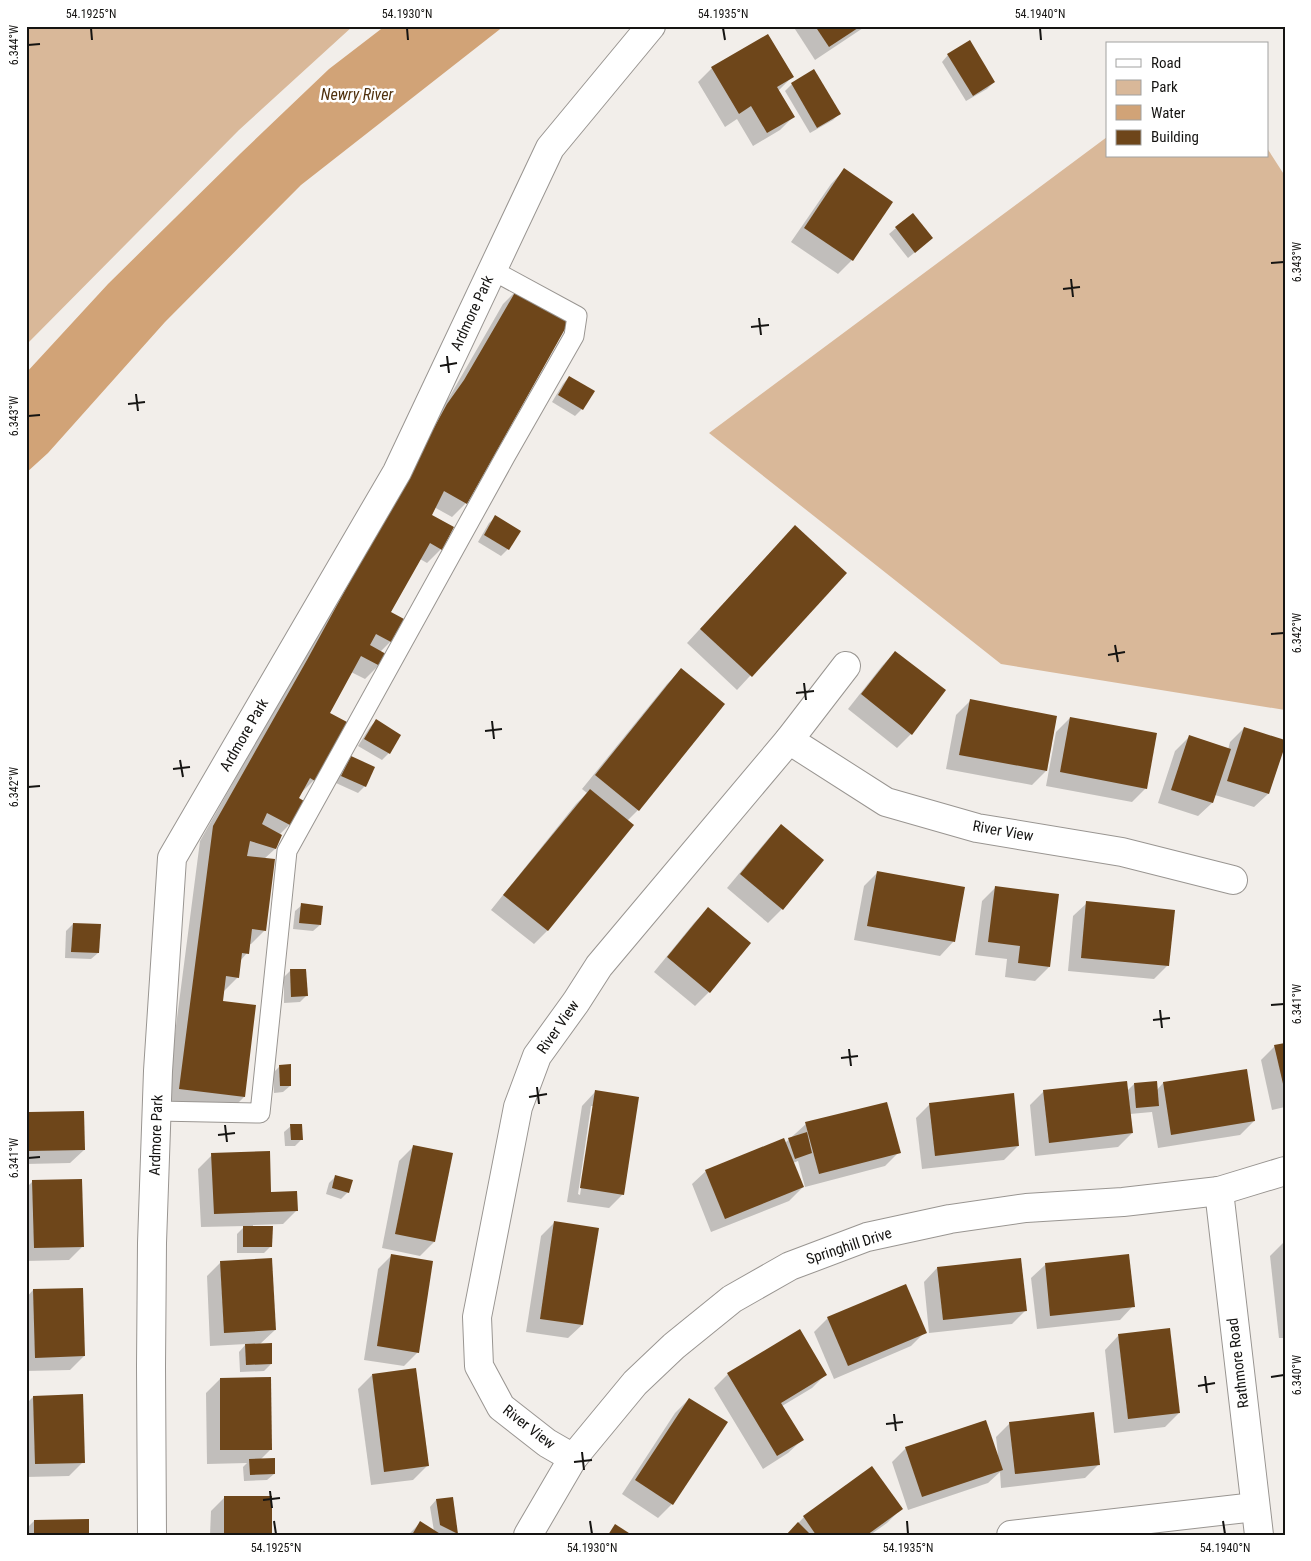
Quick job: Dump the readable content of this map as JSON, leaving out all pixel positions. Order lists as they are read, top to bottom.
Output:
{
  "streets": {
    "street": [
      "Ardmore Park",
      "River View",
      "Springhill Drive",
      "Rathmore Road"
    ]
  },
  "crossings": [
    ["River View", "Springhill Drive"],
    ["Springhill Drive", "Rathmore Road"]
  ],
  "water": ["Newry River"],
  "legend": [
    "Road",
    "Park",
    "Water",
    "Building"
  ],
  "coordinates": [
    "54.1925°N",
    "54.1930°N",
    "54.1935°N",
    "54.1940°N",
    "6.344°W",
    "6.343°W",
    "6.342°W",
    "6.341°W",
    "6.340°W"
  ]
}
